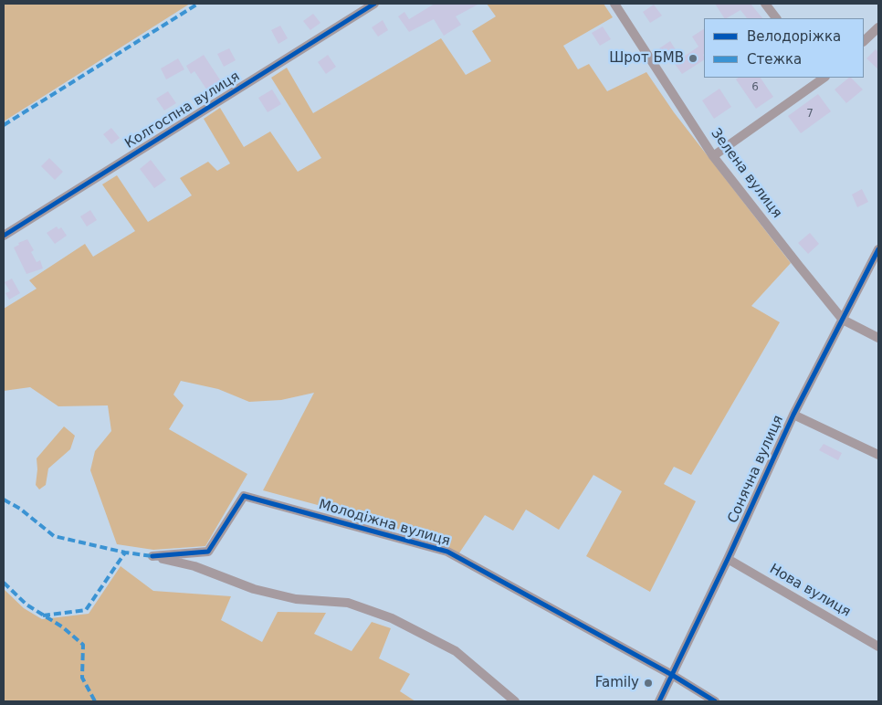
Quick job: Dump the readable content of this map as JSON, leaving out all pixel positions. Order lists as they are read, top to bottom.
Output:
{
  "streets": {
    "street": [
      "Колгоспна вулиця",
      "Зелена вулиця",
      "Сонячна вулиця",
      "Молодіжна вулиця",
      "Нова вулиця"
    ]
  },
  "crossings": [
    ["Зелена вулиця", "Сонячна вулиця"],
    ["Сонячна вулиця", "Молодіжна вулиця"],
    ["Сонячна вулиця", "Нова вулиця"]
  ],
  "places": ["Шрот БМВ", "Family"],
  "house_numbers": ["6", "7"],
  "legend": ["Велодоріжка", "Стежка"]
}
